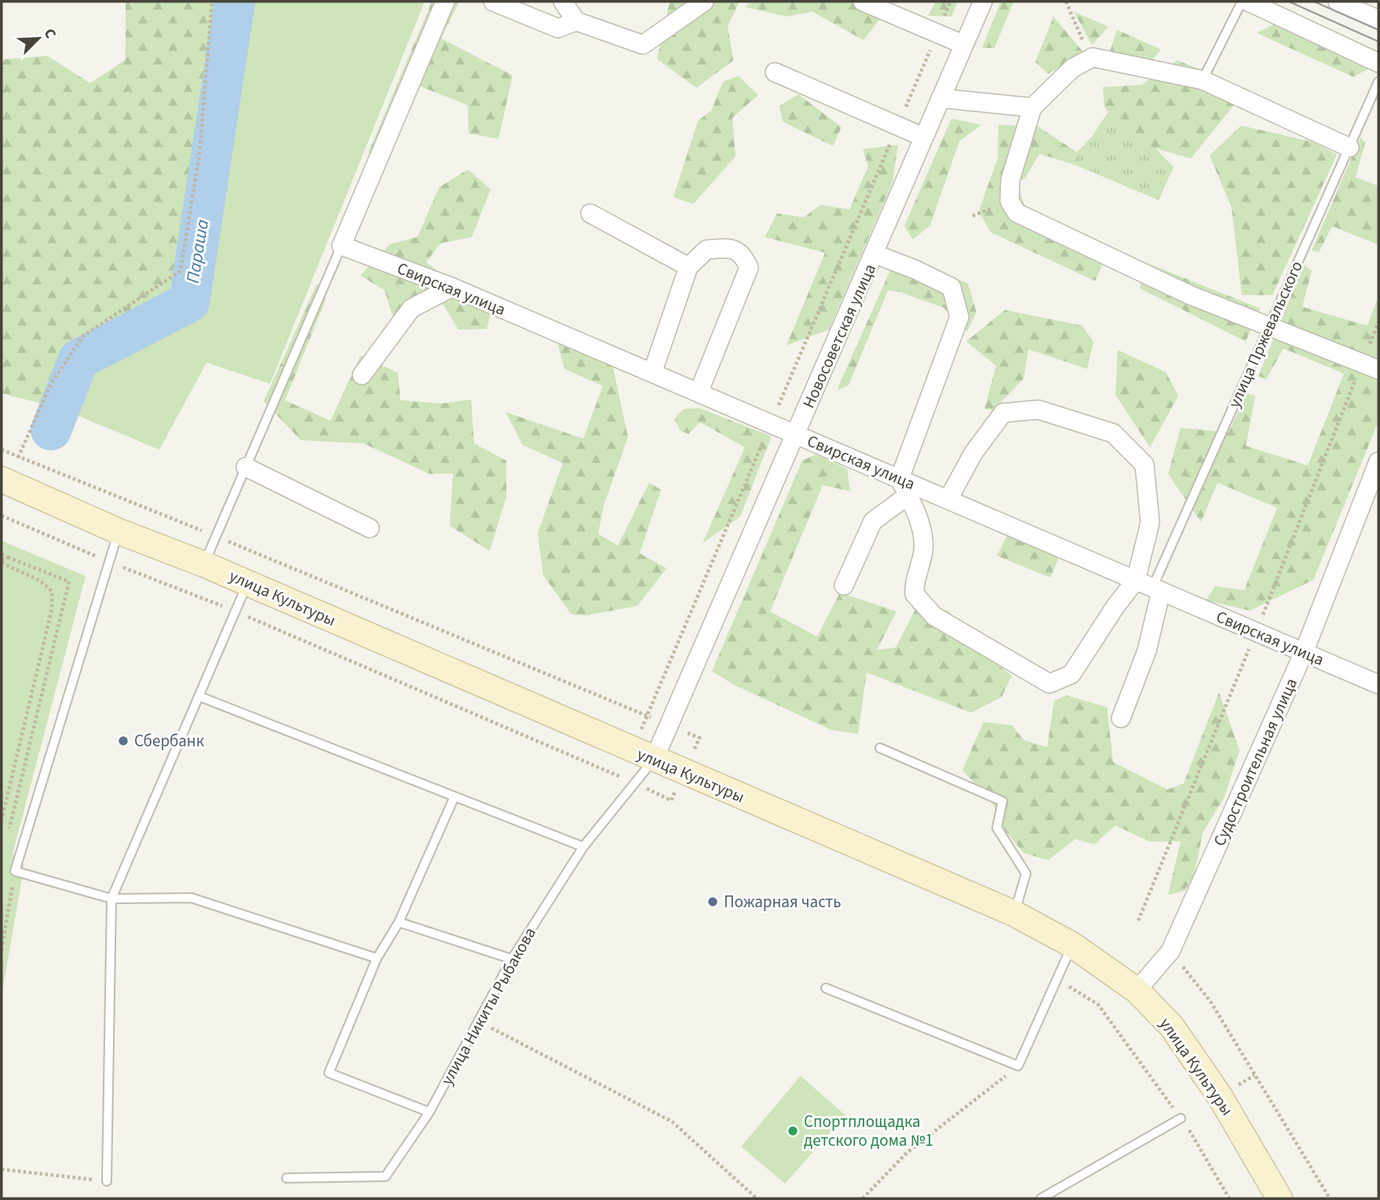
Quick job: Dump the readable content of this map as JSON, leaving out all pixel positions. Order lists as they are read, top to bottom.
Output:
{
  "streets": {
    "main road": ["улица Культуры"],
    "street": ["Свирская улица", "Новосоветская улица", "Судостроительная улица"],
    "lane": ["улица Пржевальского", "улица Никиты Рыбакова"]
  },
  "crossings": [
    ["Свирская улица", "улица Пржевальского"],
    ["Свирская улица", "Новосоветская улица"],
    ["Свирская улица", "Судостроительная улица"],
    ["Новосоветская улица", "улица Культуры"],
    ["Новосоветская улица", "улица Никиты Рыбакова"],
    ["улица Культуры", "Судостроительная улица"],
    ["улица Культуры", "улица Никиты Рыбакова"]
  ],
  "water": ["Параша"],
  "places": ["Сбербанк", "Пожарная часть", "Спортплощадка детского дома №1"],
  "north": "top right"
}
